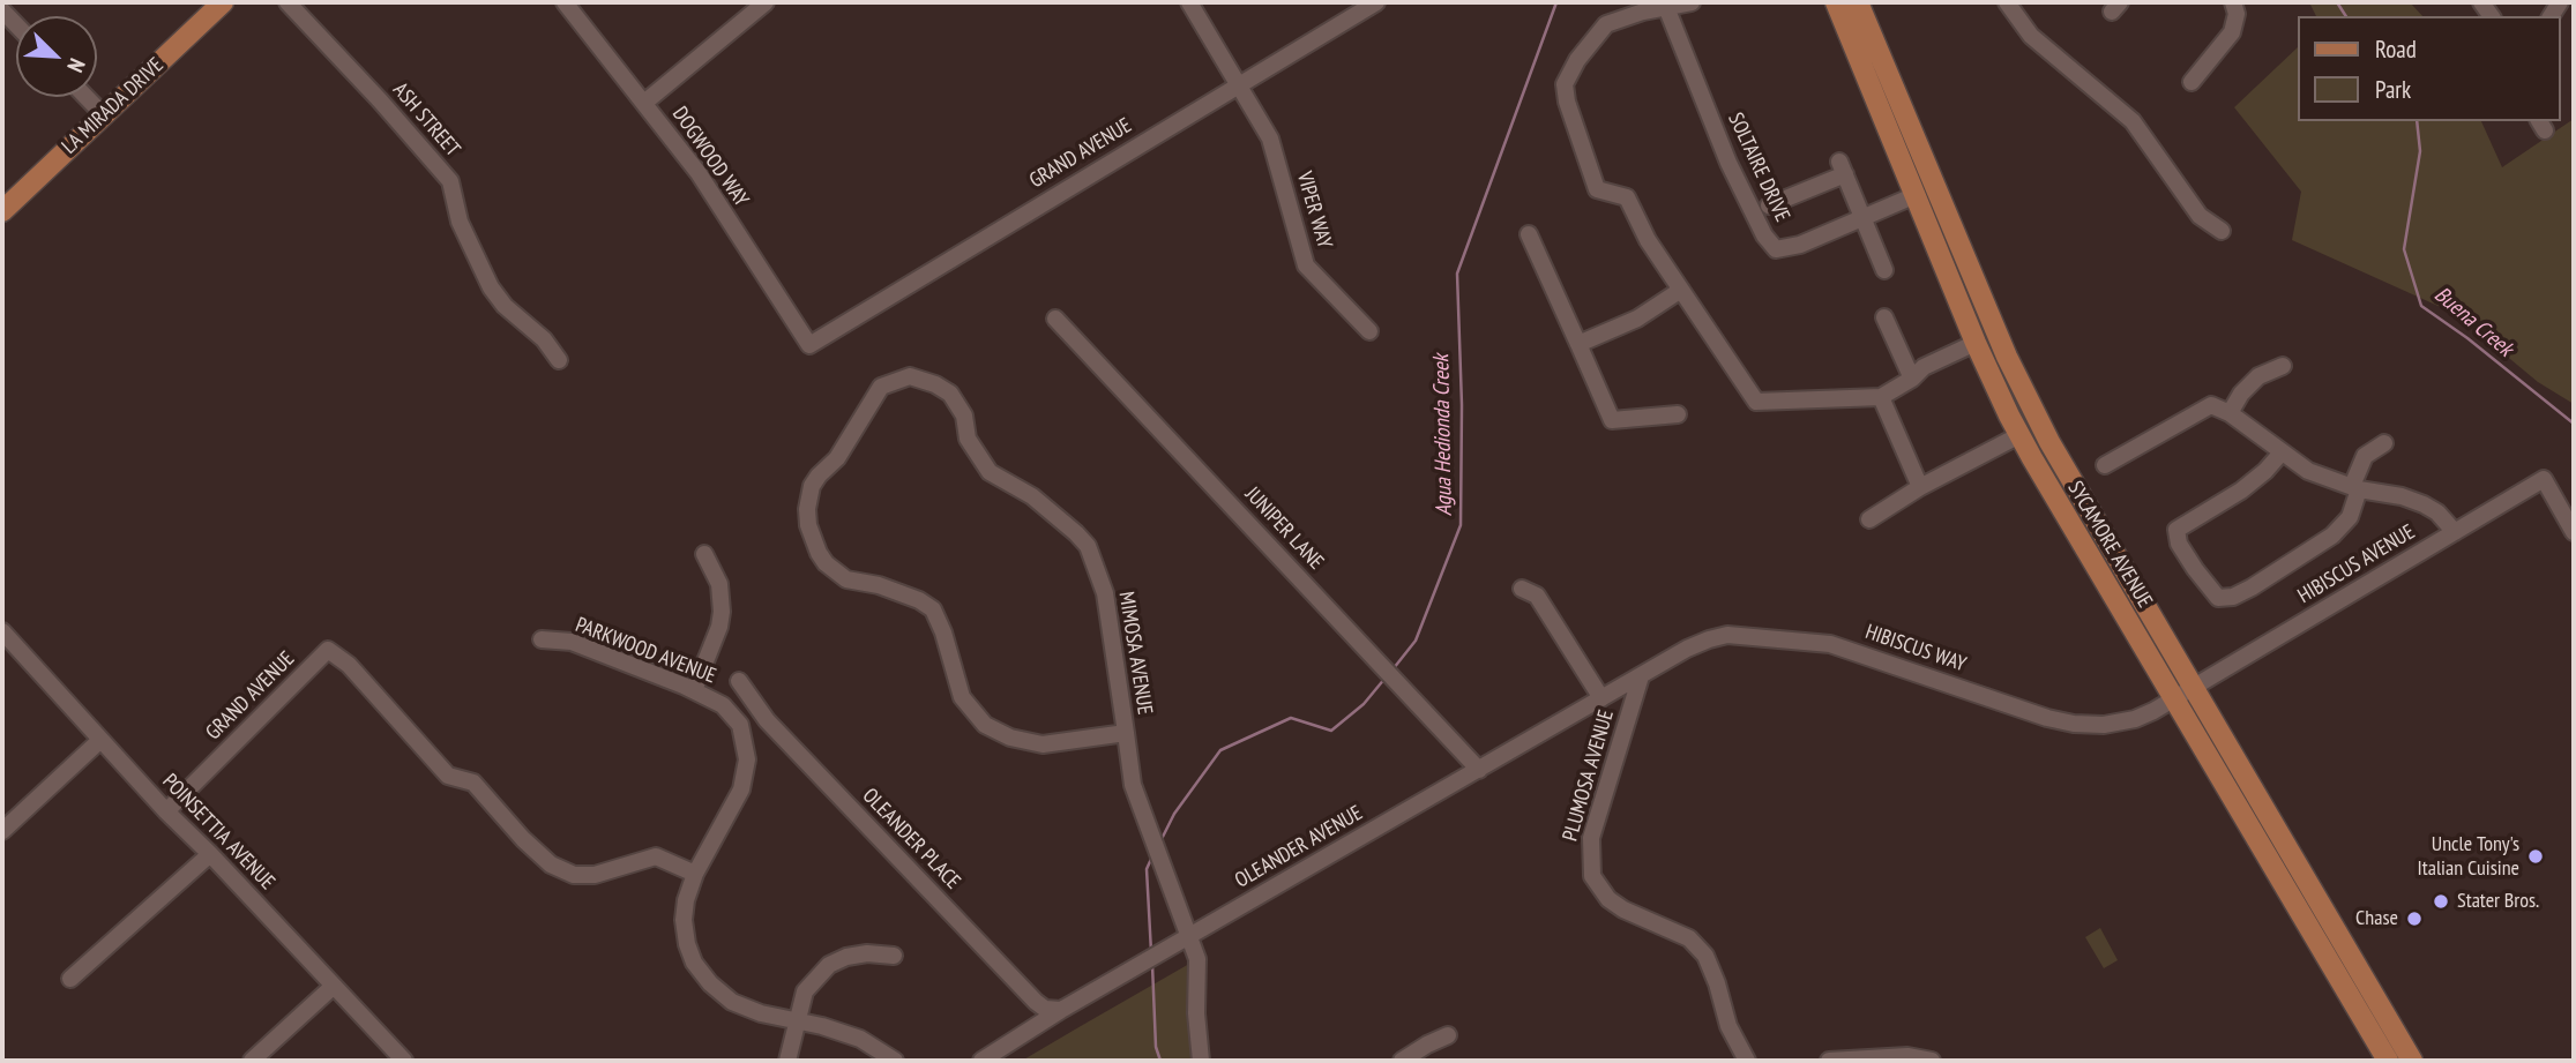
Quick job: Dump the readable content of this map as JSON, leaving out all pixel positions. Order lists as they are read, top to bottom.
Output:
{
  "streets": {
    "main road": ["LA MIRADA DRIVE", "SYCAMORE AVENUE"],
    "street": [
      "ASH STREET",
      "GRAND AVENUE",
      "DOGWOOD WAY",
      "SOLTAIRE DRIVE",
      "VIPER WAY",
      "JUNIPER LANE",
      "HIBISCUS AVENUE",
      "HIBISCUS WAY",
      "PARKWOOD AVENUE",
      "MIMOSA AVENUE",
      "PLUMOSA AVENUE",
      "POINSETTIA AVENUE",
      "OLEANDER PLACE",
      "OLEANDER AVENUE"
    ]
  },
  "crossings": [
    ["GRAND AVENUE", "DOGWOOD WAY"],
    ["GRAND AVENUE", "VIPER WAY"],
    ["GRAND AVENUE", "PARKWOOD AVENUE"],
    ["GRAND AVENUE", "POINSETTIA AVENUE"],
    ["SOLTAIRE DRIVE", "SYCAMORE AVENUE"],
    ["JUNIPER LANE", "OLEANDER AVENUE"],
    ["SYCAMORE AVENUE", "HIBISCUS AVENUE"],
    ["SYCAMORE AVENUE", "HIBISCUS WAY"],
    ["HIBISCUS AVENUE", "HIBISCUS WAY"],
    ["HIBISCUS WAY", "PLUMOSA AVENUE"],
    ["HIBISCUS WAY", "OLEANDER AVENUE"],
    ["MIMOSA AVENUE", "OLEANDER AVENUE"],
    ["PLUMOSA AVENUE", "OLEANDER AVENUE"],
    ["OLEANDER PLACE", "OLEANDER AVENUE"]
  ],
  "water": ["Buena Creek", "Agua Hedionda Creek"],
  "places": ["Uncle Tony's Italian Cuisine", "Stater Bros.", "Chase"],
  "legend": ["Road", "Park"],
  "north": "bottom right"
}
